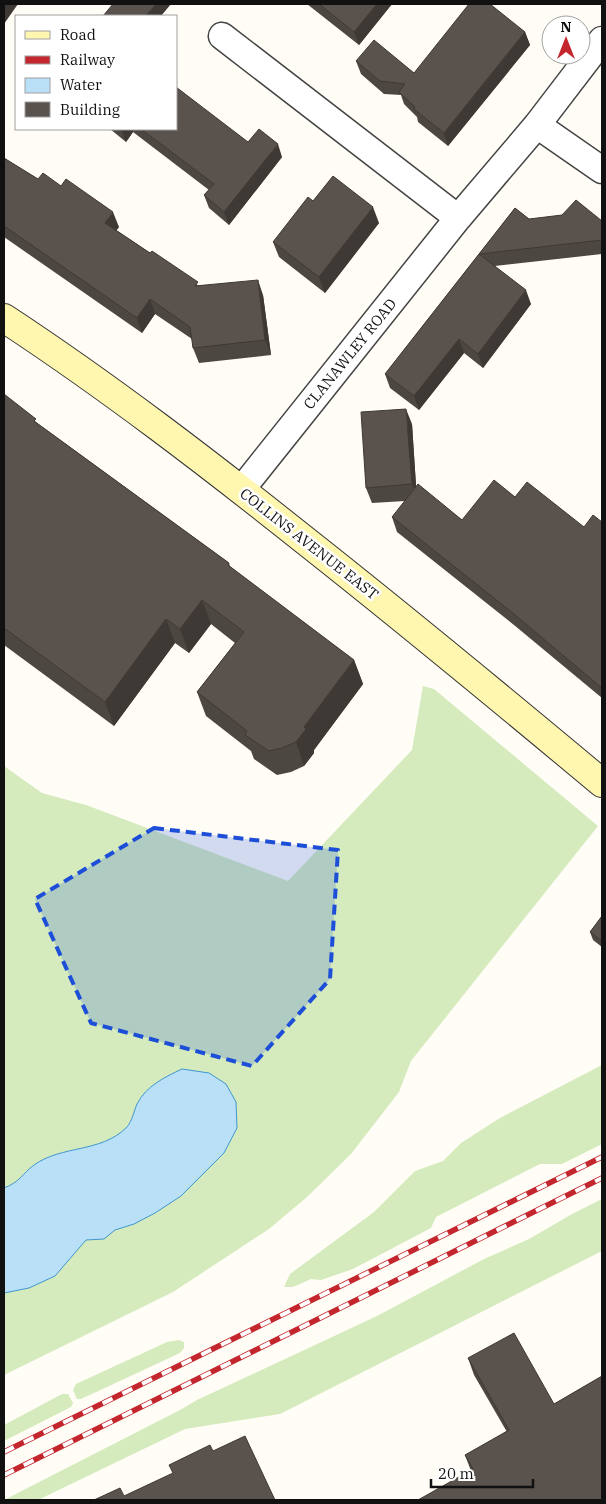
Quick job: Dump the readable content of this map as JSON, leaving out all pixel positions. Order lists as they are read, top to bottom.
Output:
{
  "streets": {
    "main road": ["COLLINS AVENUE EAST"],
    "street": ["CLANAWLEY ROAD"]
  },
  "crossings": [
    ["CLANAWLEY ROAD", "COLLINS AVENUE EAST"]
  ],
  "legend": [
    "Road",
    "Railway",
    "Water",
    "Building"
  ],
  "scale_bar": "20 m",
  "north": "top"
}
